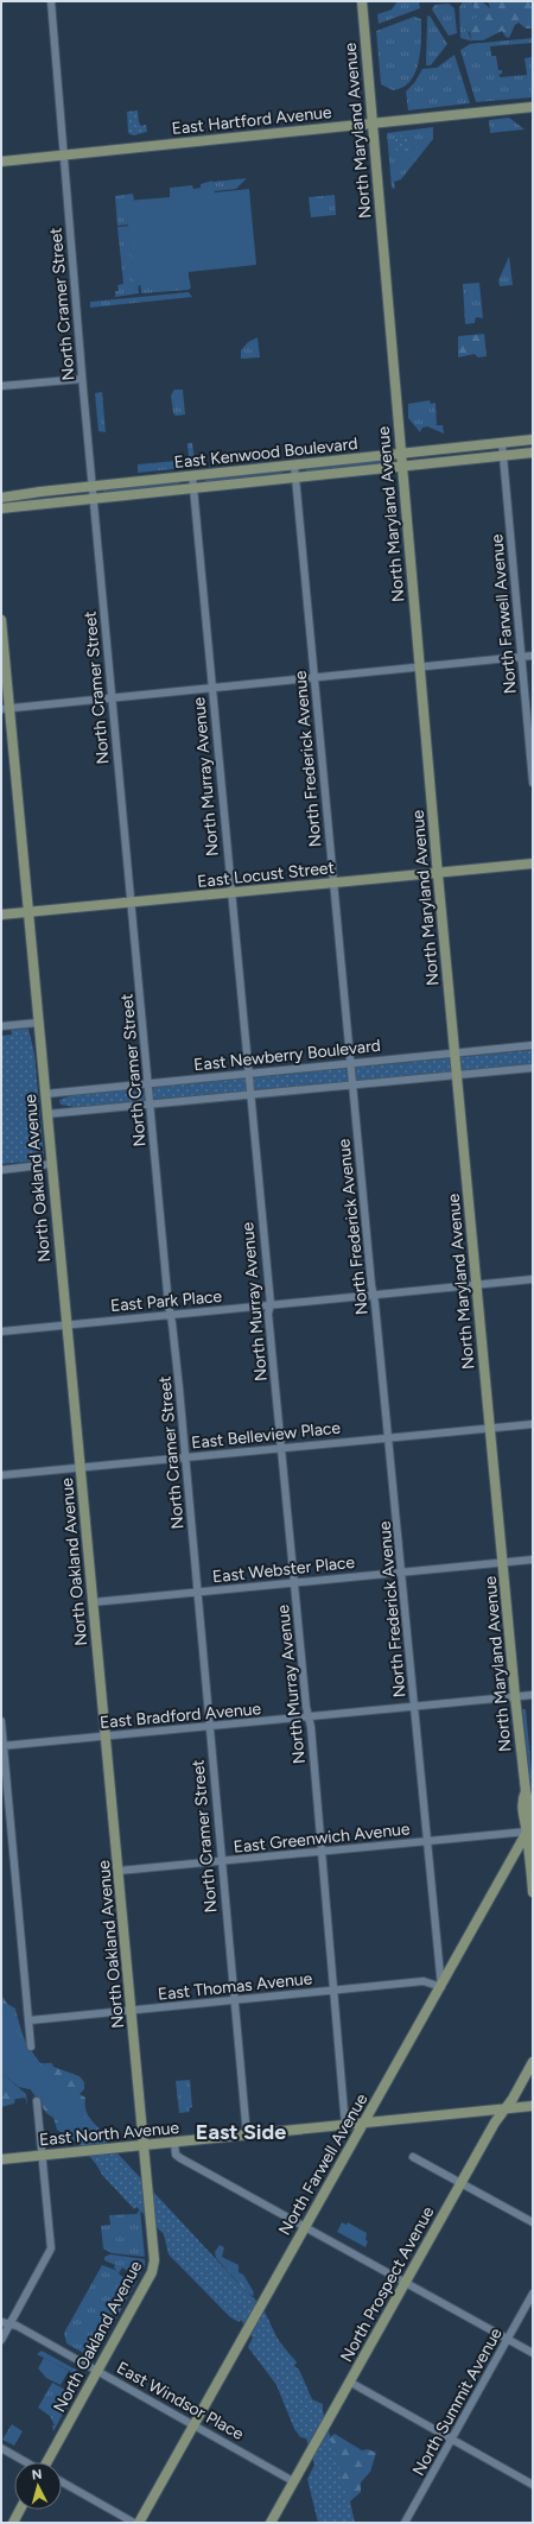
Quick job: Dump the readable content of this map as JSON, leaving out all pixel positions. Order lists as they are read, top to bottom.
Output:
{
  "streets": {
    "main road": [
      "East Hartford Avenue",
      "North Maryland Avenue",
      "East Kenwood Boulevard",
      "North Farwell Avenue",
      "East Locust Street",
      "North Oakland Avenue",
      "East North Avenue",
      "North Prospect Avenue"
    ],
    "street": [
      "North Cramer Street",
      "North Frederick Avenue",
      "North Murray Avenue",
      "East Newberry Boulevard",
      "East Park Place",
      "East Belleview Place",
      "East Webster Place",
      "East Bradford Avenue",
      "East Greenwich Avenue",
      "East Thomas Avenue",
      "East Windsor Place",
      "North Summit Avenue"
    ]
  },
  "crossings": [
    ["East Hartford Avenue", "North Maryland Avenue"],
    ["East Hartford Avenue", "North Cramer Street"],
    ["North Maryland Avenue", "East Kenwood Boulevard"],
    ["North Maryland Avenue", "North Farwell Avenue"],
    ["North Maryland Avenue", "East Locust Street"],
    ["North Maryland Avenue", "East Newberry Boulevard"],
    ["North Maryland Avenue", "East Park Place"],
    ["North Maryland Avenue", "East Belleview Place"],
    ["North Maryland Avenue", "East Webster Place"],
    ["North Maryland Avenue", "East Bradford Avenue"],
    ["North Maryland Avenue", "East Greenwich Avenue"],
    ["North Cramer Street", "East Kenwood Boulevard"],
    ["North Cramer Street", "East Locust Street"],
    ["North Cramer Street", "East Newberry Boulevard"],
    ["North Cramer Street", "East Park Place"],
    ["North Cramer Street", "East Belleview Place"],
    ["North Cramer Street", "East Webster Place"],
    ["North Cramer Street", "East Bradford Avenue"],
    ["North Cramer Street", "East Greenwich Avenue"],
    ["North Cramer Street", "East Thomas Avenue"],
    ["North Cramer Street", "East North Avenue"],
    ["East Kenwood Boulevard", "North Farwell Avenue"],
    ["East Kenwood Boulevard", "North Frederick Avenue"],
    ["East Kenwood Boulevard", "North Murray Avenue"],
    ["North Farwell Avenue", "North Frederick Avenue"],
    ["North Farwell Avenue", "East Greenwich Avenue"],
    ["North Farwell Avenue", "East Thomas Avenue"],
    ["North Farwell Avenue", "East North Avenue"],
    ["North Farwell Avenue", "East Windsor Place"],
    ["North Frederick Avenue", "East Locust Street"],
    ["North Frederick Avenue", "East Newberry Boulevard"],
    ["North Frederick Avenue", "East Park Place"],
    ["North Frederick Avenue", "East Belleview Place"],
    ["North Frederick Avenue", "East Webster Place"],
    ["North Frederick Avenue", "East Bradford Avenue"],
    ["North Frederick Avenue", "East Greenwich Avenue"],
    ["North Frederick Avenue", "East Thomas Avenue"],
    ["North Murray Avenue", "East Locust Street"],
    ["North Murray Avenue", "East Newberry Boulevard"],
    ["North Murray Avenue", "East Park Place"],
    ["North Murray Avenue", "East Belleview Place"],
    ["North Murray Avenue", "East Webster Place"],
    ["North Murray Avenue", "East Bradford Avenue"],
    ["North Murray Avenue", "East Greenwich Avenue"],
    ["North Murray Avenue", "East Thomas Avenue"],
    ["North Murray Avenue", "East North Avenue"],
    ["East Locust Street", "North Oakland Avenue"],
    ["East Newberry Boulevard", "North Oakland Avenue"],
    ["North Oakland Avenue", "East Park Place"],
    ["North Oakland Avenue", "East Belleview Place"],
    ["North Oakland Avenue", "East Webster Place"],
    ["North Oakland Avenue", "East Bradford Avenue"],
    ["North Oakland Avenue", "East Greenwich Avenue"],
    ["North Oakland Avenue", "East Thomas Avenue"],
    ["North Oakland Avenue", "East North Avenue"],
    ["North Oakland Avenue", "East Windsor Place"],
    ["East North Avenue", "North Prospect Avenue"],
    ["North Prospect Avenue", "East Windsor Place"]
  ],
  "districts": ["East Side"],
  "north": "top"
}
